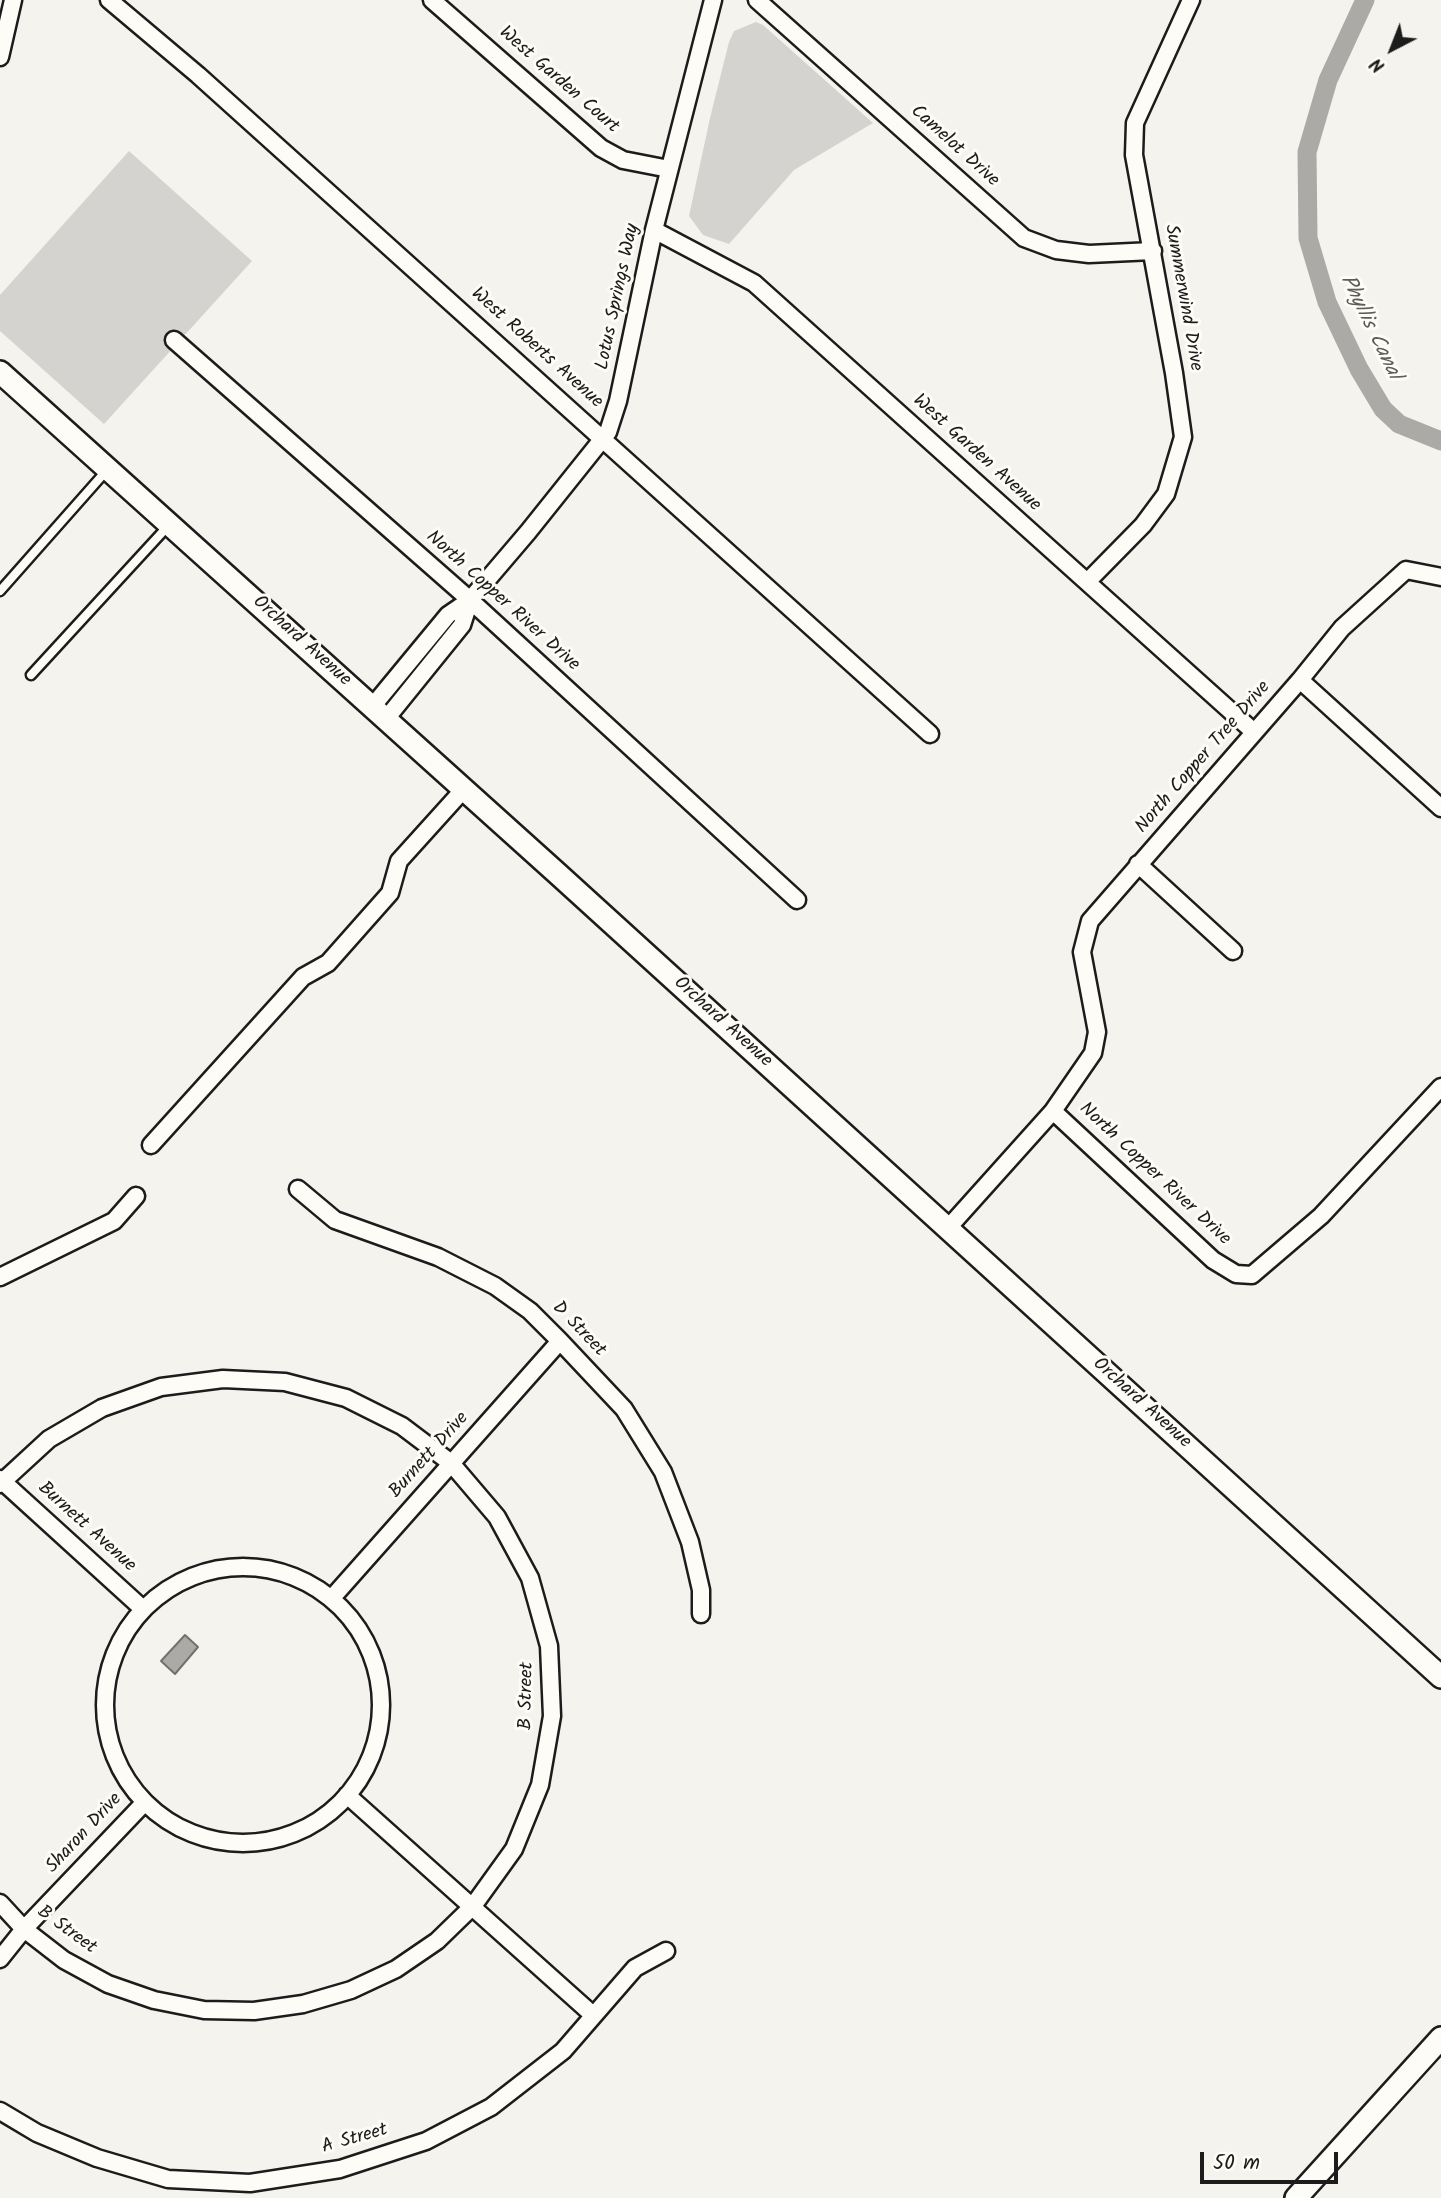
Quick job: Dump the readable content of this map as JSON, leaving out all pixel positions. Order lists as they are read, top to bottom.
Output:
{
  "streets": {
    "street": [
      "West Garden Court",
      "Camelot Drive",
      "Lotus Springs Way",
      "Summerwind Drive",
      "West Roberts Avenue",
      "West Garden Avenue",
      "North Copper River Drive",
      "Orchard Avenue",
      "North Copper Tree Drive",
      "D Street",
      "Burnett Drive",
      "Burnett Avenue",
      "B Street",
      "Sharon Drive",
      "A Street"
    ]
  },
  "crossings": [
    ["West Garden Court", "Lotus Springs Way"],
    ["Camelot Drive", "Summerwind Drive"],
    ["Lotus Springs Way", "West Roberts Avenue"],
    ["Lotus Springs Way", "West Garden Avenue"],
    ["Lotus Springs Way", "North Copper River Drive"],
    ["Lotus Springs Way", "Orchard Avenue"],
    ["Summerwind Drive", "West Garden Avenue"],
    ["West Garden Avenue", "North Copper Tree Drive"],
    ["North Copper River Drive", "North Copper Tree Drive"],
    ["Orchard Avenue", "North Copper Tree Drive"],
    ["D Street", "Burnett Drive"],
    ["Burnett Drive", "B Street"],
    ["Burnett Avenue", "B Street"],
    ["B Street", "Sharon Drive"]
  ],
  "water": ["Phyllis Canal"],
  "scale_bar": "50 m",
  "north": "bottom left"
}
